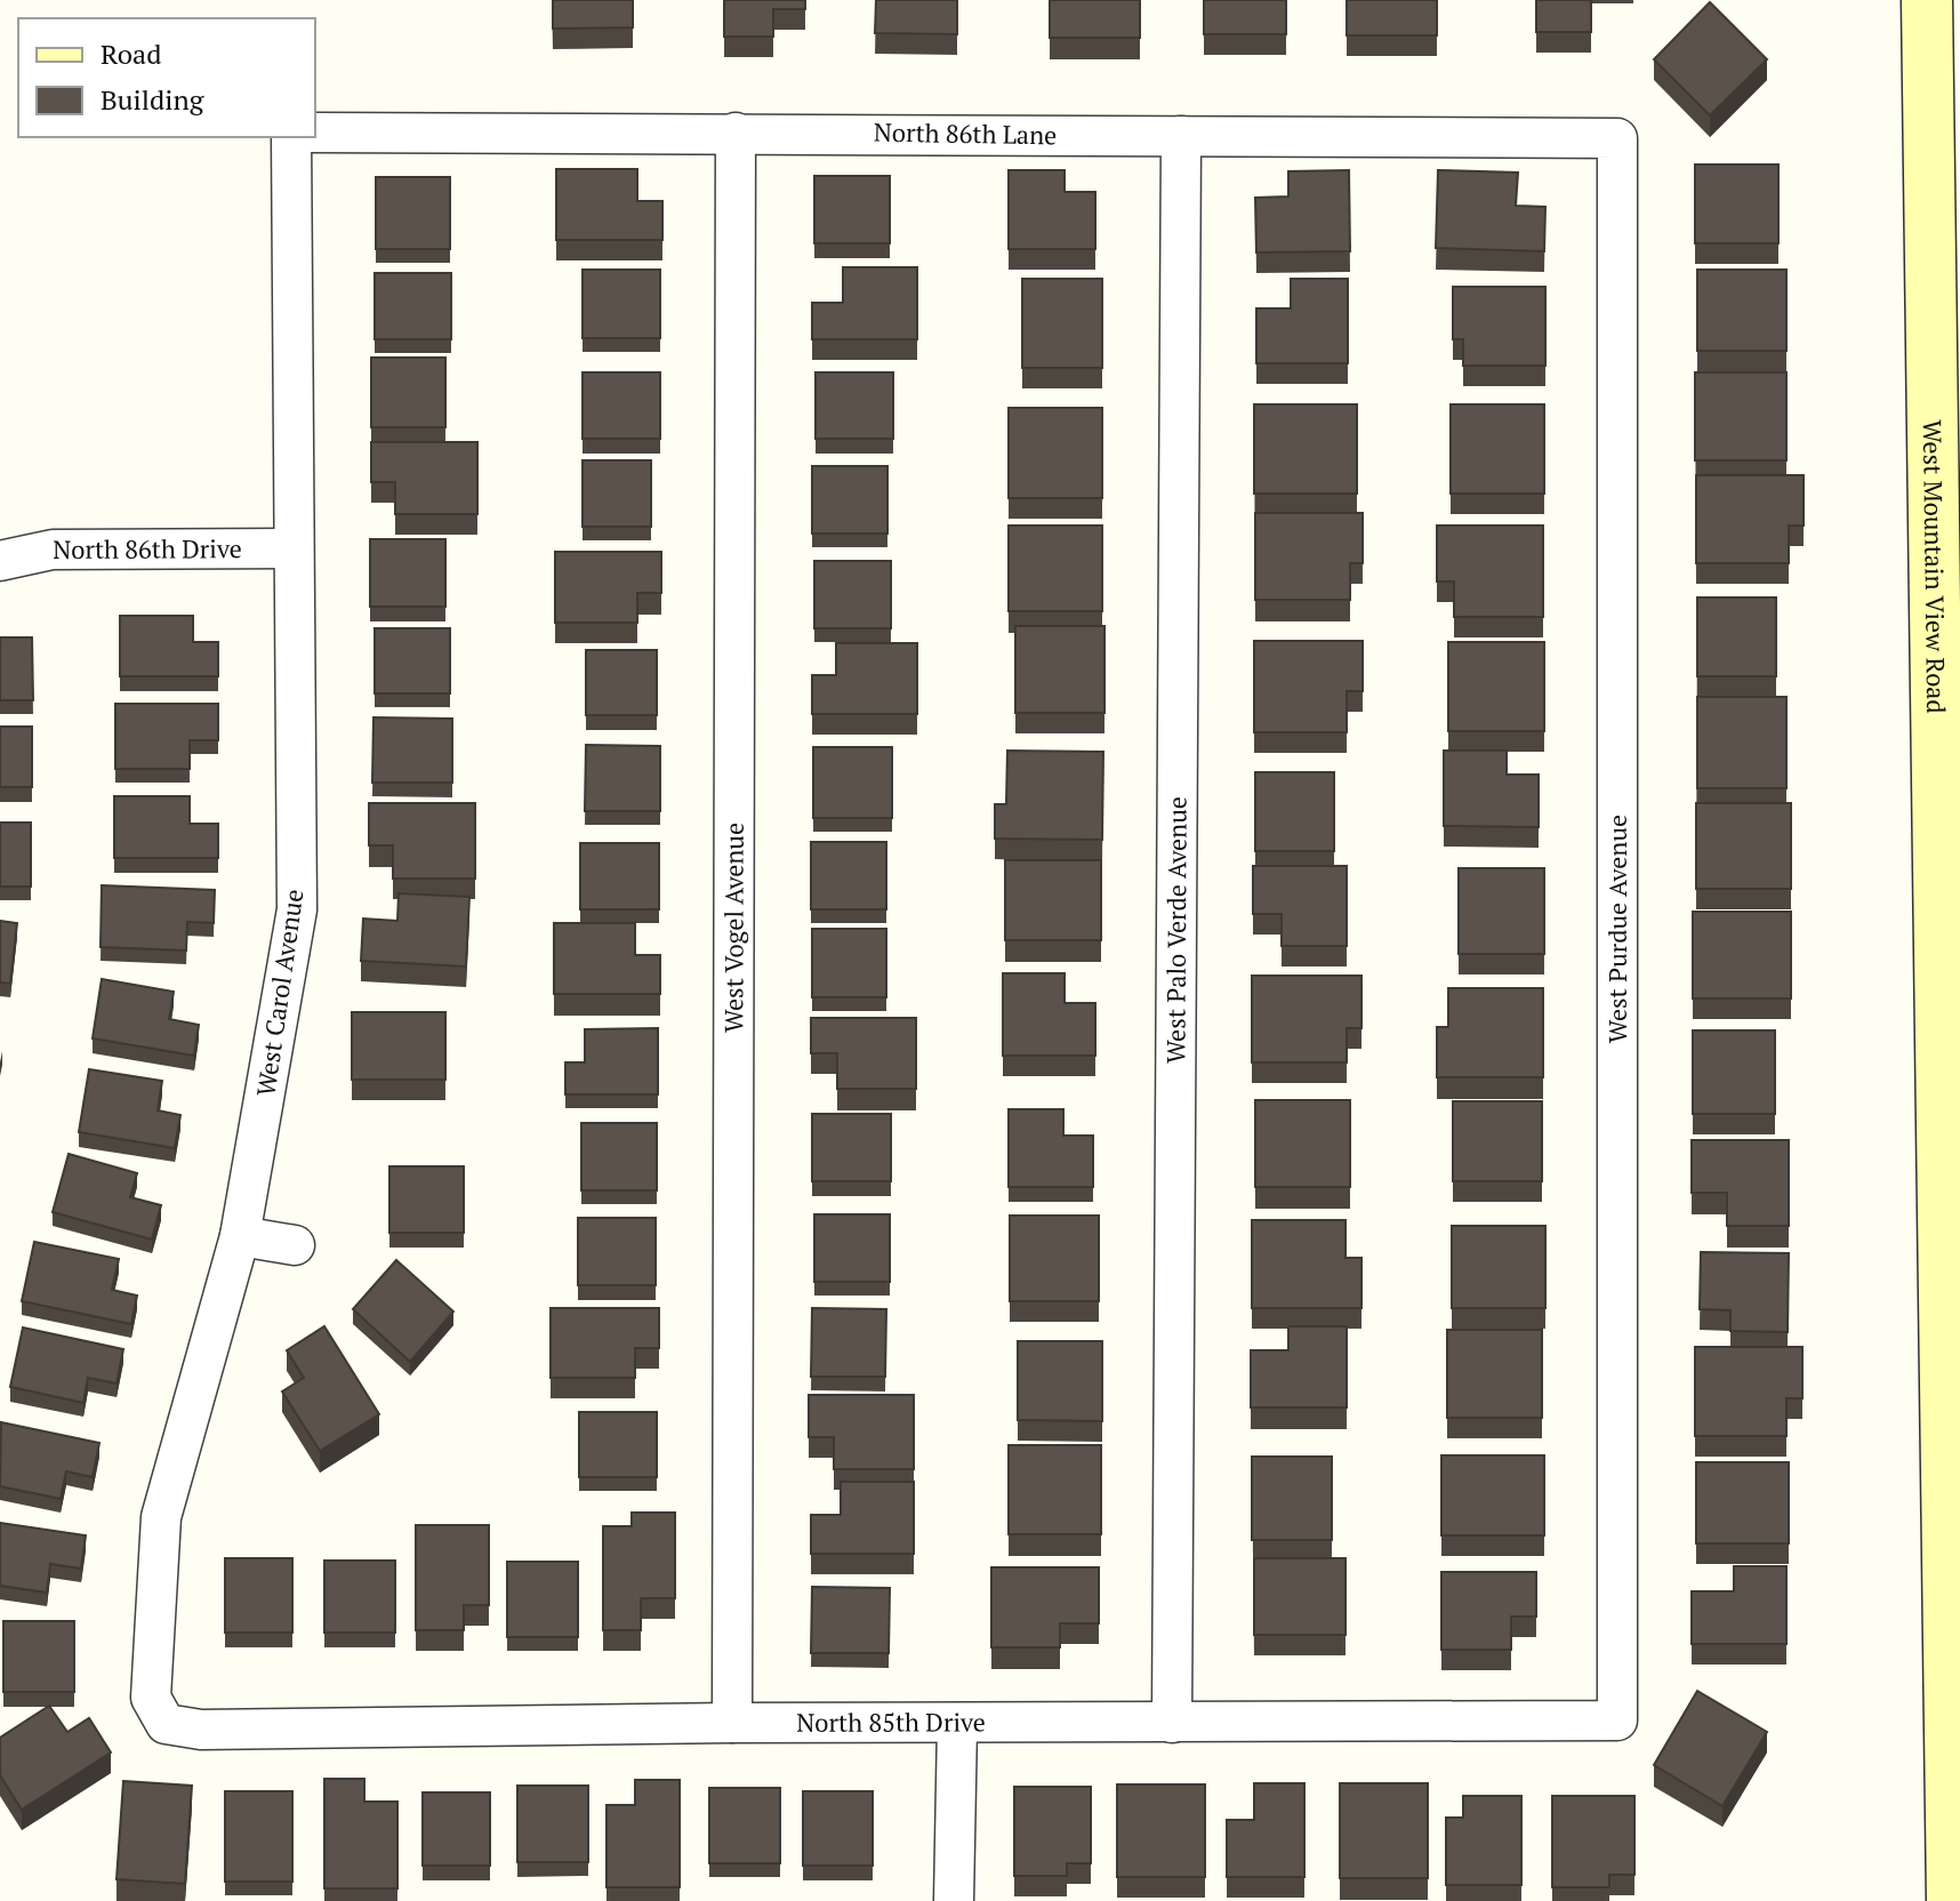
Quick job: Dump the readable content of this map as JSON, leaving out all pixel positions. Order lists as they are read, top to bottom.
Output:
{
  "streets": {
    "street": [
      "North 86th Lane",
      "North 86th Drive",
      "West Mountain View Road",
      "West Vogel Avenue",
      "West Purdue Avenue",
      "West Palo Verde Avenue",
      "West Carol Avenue",
      "North 85th Drive"
    ]
  },
  "crossings": [
    ["North 86th Lane", "West Vogel Avenue"],
    ["North 86th Lane", "West Purdue Avenue"],
    ["North 86th Lane", "West Palo Verde Avenue"],
    ["North 86th Drive", "West Carol Avenue"],
    ["West Vogel Avenue", "North 85th Drive"],
    ["West Purdue Avenue", "North 85th Drive"],
    ["West Palo Verde Avenue", "North 85th Drive"],
    ["West Carol Avenue", "North 85th Drive"]
  ],
  "legend": ["Road", "Building"]
}
